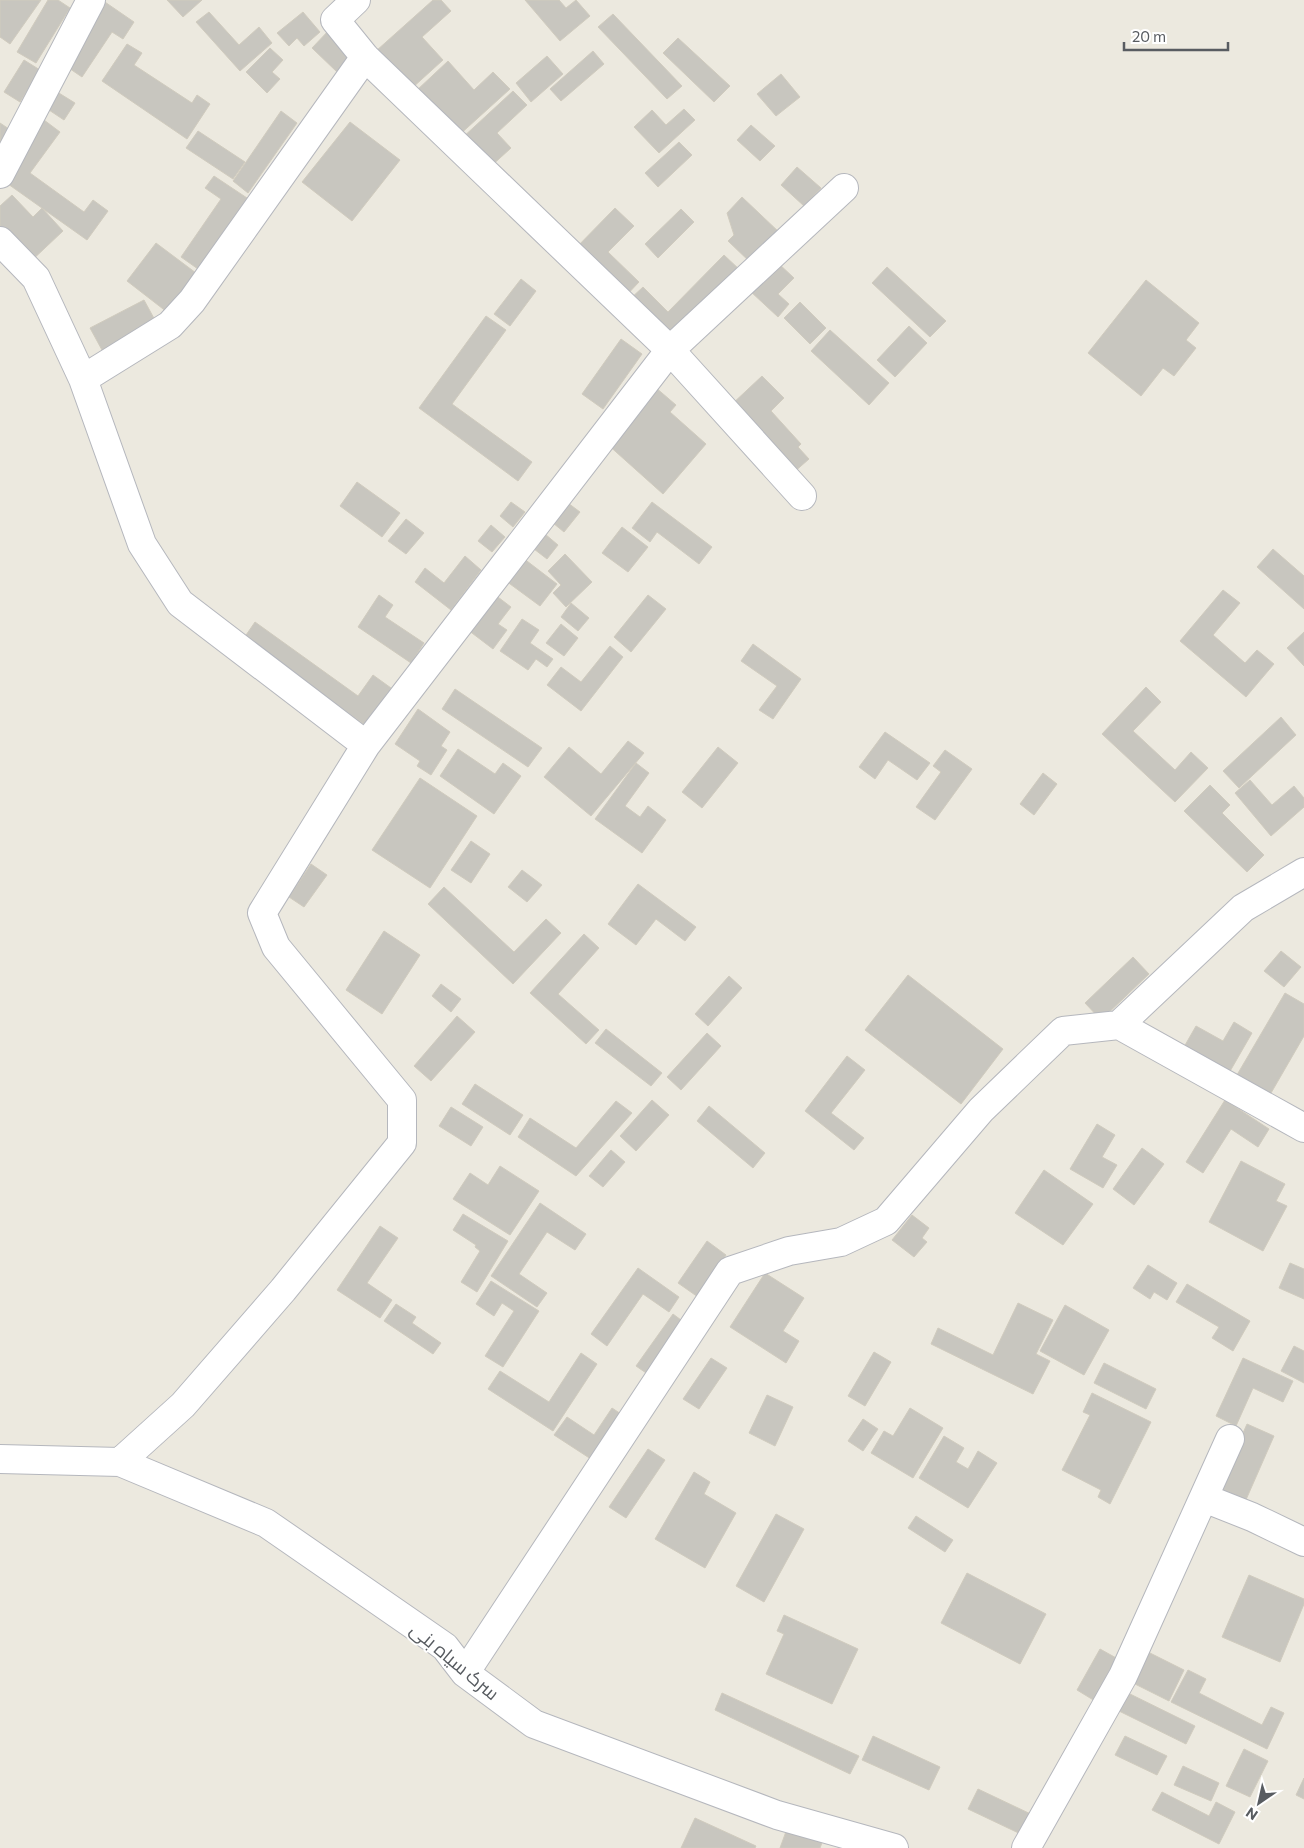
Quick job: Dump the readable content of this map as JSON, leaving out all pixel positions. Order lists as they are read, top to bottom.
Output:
{
  "streets": {
    "street": ["سرک سیاه بنی"]
  },
  "scale_bar": "20 m",
  "north": "bottom left"
}
